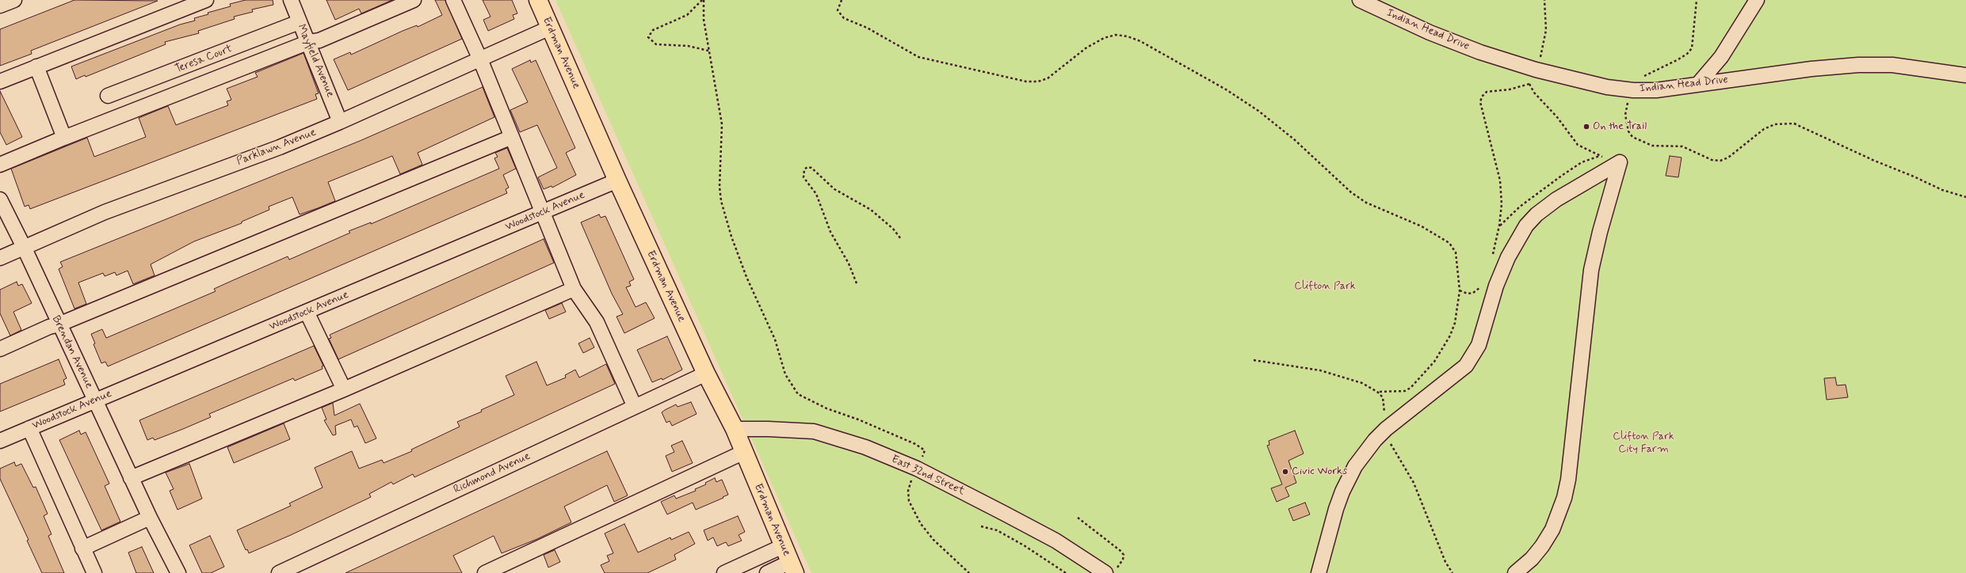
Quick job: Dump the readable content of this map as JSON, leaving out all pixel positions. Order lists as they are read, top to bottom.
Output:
{
  "streets": {
    "main road": ["Erdman Avenue"],
    "street": [
      "Indian Head Drive",
      "Teresa Court",
      "Mayfield Avenue",
      "Parklawn Avenue",
      "Woodstock Avenue",
      "Brendan Avenue",
      "Richmond Avenue",
      "East 32nd Street"
    ]
  },
  "crossings": [
    ["Erdman Avenue", "Parklawn Avenue"],
    ["Erdman Avenue", "Woodstock Avenue"],
    ["Erdman Avenue", "Richmond Avenue"],
    ["Erdman Avenue", "East 32nd Street"],
    ["Teresa Court", "Mayfield Avenue"],
    ["Mayfield Avenue", "Parklawn Avenue"],
    ["Parklawn Avenue", "Brendan Avenue"],
    ["Woodstock Avenue", "Brendan Avenue"]
  ],
  "parks": ["Clifton Park", "Clifton Park City Farm"],
  "places": ["On the Trail", "Civic Works"]
}
